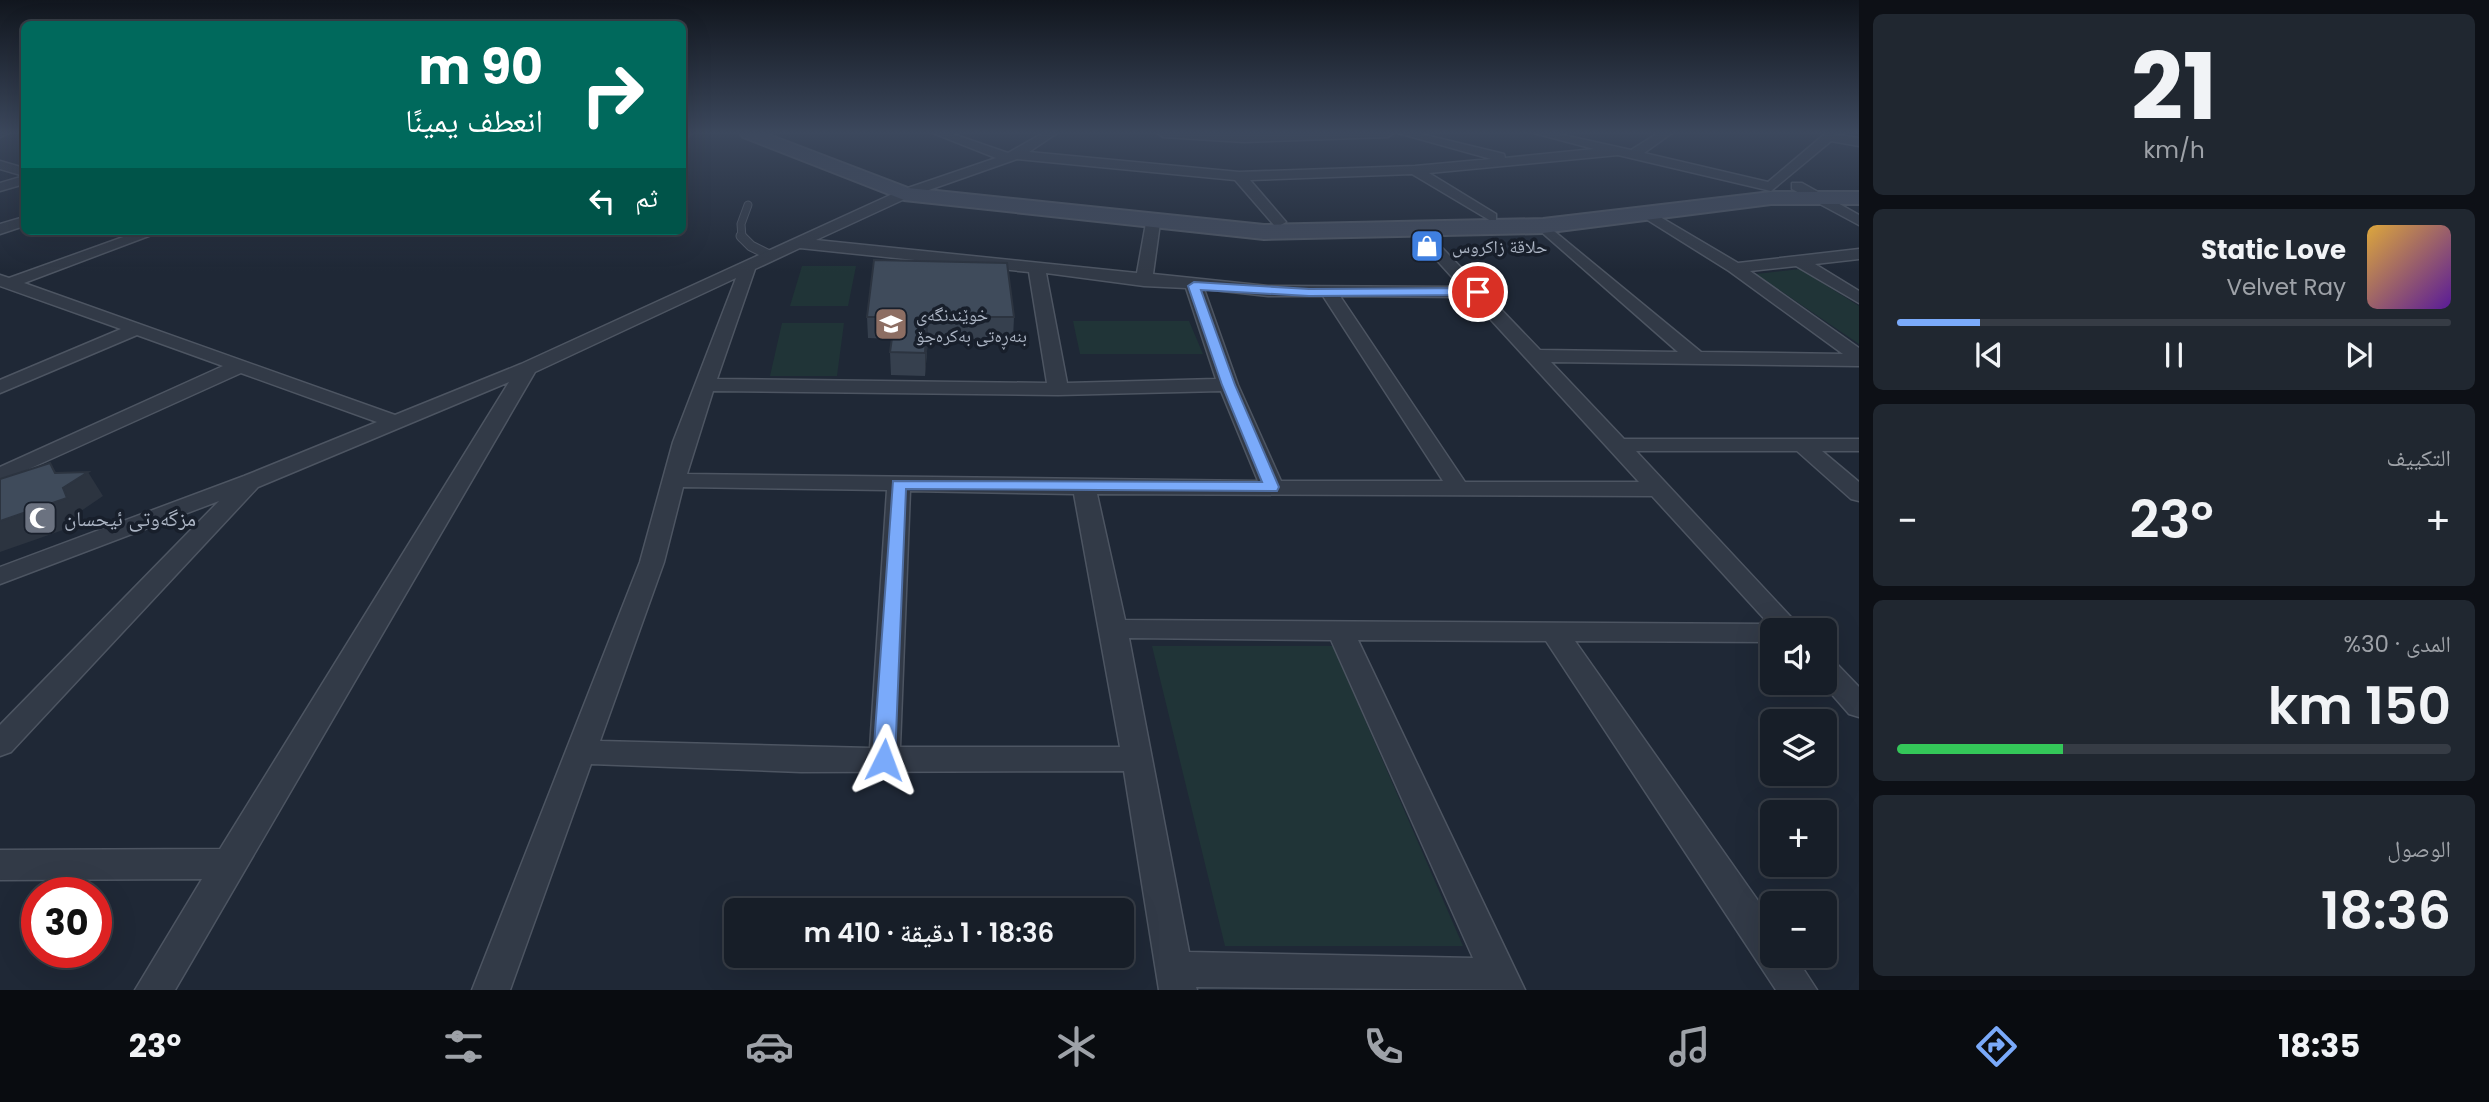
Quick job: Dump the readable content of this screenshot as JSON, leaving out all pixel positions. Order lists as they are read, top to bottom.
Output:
{
  "places": {
    "shop": ["حلاقة زاکروس"],
    "school or university": ["خوێندنگەی بنەڕەتی بەکرەجۆ"],
    "mosque": ["مزگەوتی ئیحسان"]
  },
  "page": {
    "tile": [
      ["21", "km/h"],
      "التكييف",
      ["المدى · 30%", "150 km"],
      ["الوصول", "18:36"]
    ],
    "turn": ["90 m", "انعطف يمينًا"],
    "then": "ثم",
    "song": ["Static Love", "Velvet Ray"],
    "heat": ["−", "23°", "+"],
    "map_buttons": ["+", "−"],
    "limit": "30",
    "trip": "18:36 · 1 دقيقة · 410 m",
    "tabs": ["18:35", "23°"]
  }
}
